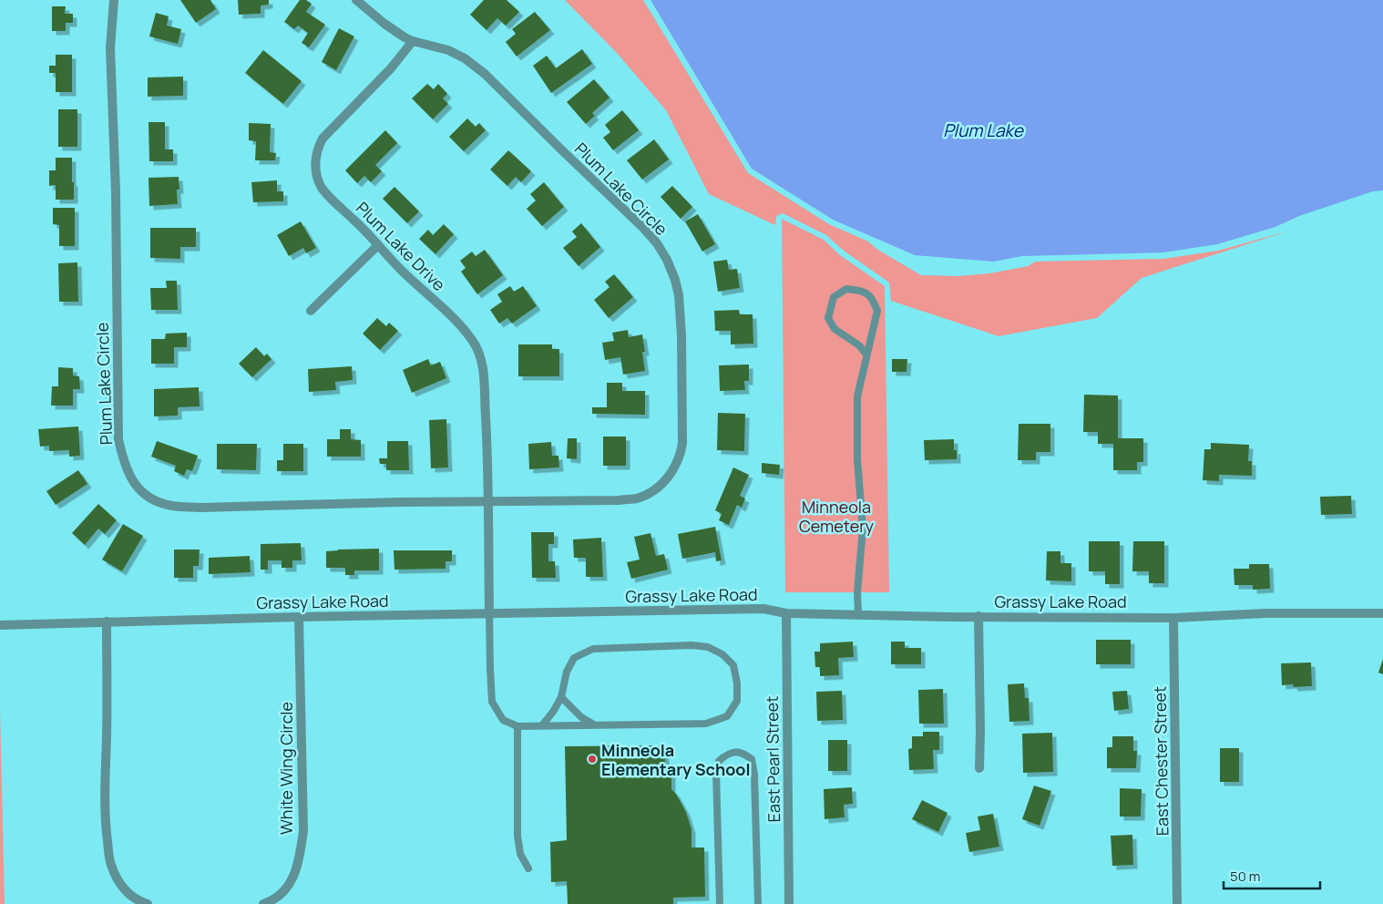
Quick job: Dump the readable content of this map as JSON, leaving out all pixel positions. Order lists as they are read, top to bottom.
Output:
{
  "streets": {
    "street": [
      "Plum Lake Circle",
      "Plum Lake Drive",
      "Grassy Lake Road",
      "East Pearl Street",
      "East Chester Street",
      "White Wing Circle"
    ]
  },
  "crossings": [
    ["Plum Lake Circle", "Plum Lake Drive"],
    ["Grassy Lake Road", "East Pearl Street"],
    ["Grassy Lake Road", "East Chester Street"],
    ["Grassy Lake Road", "White Wing Circle"]
  ],
  "water": ["Plum Lake"],
  "parks": ["Minneola Cemetery"],
  "places": ["Minneola Elementary School"],
  "scale_bar": "50 m"
}
